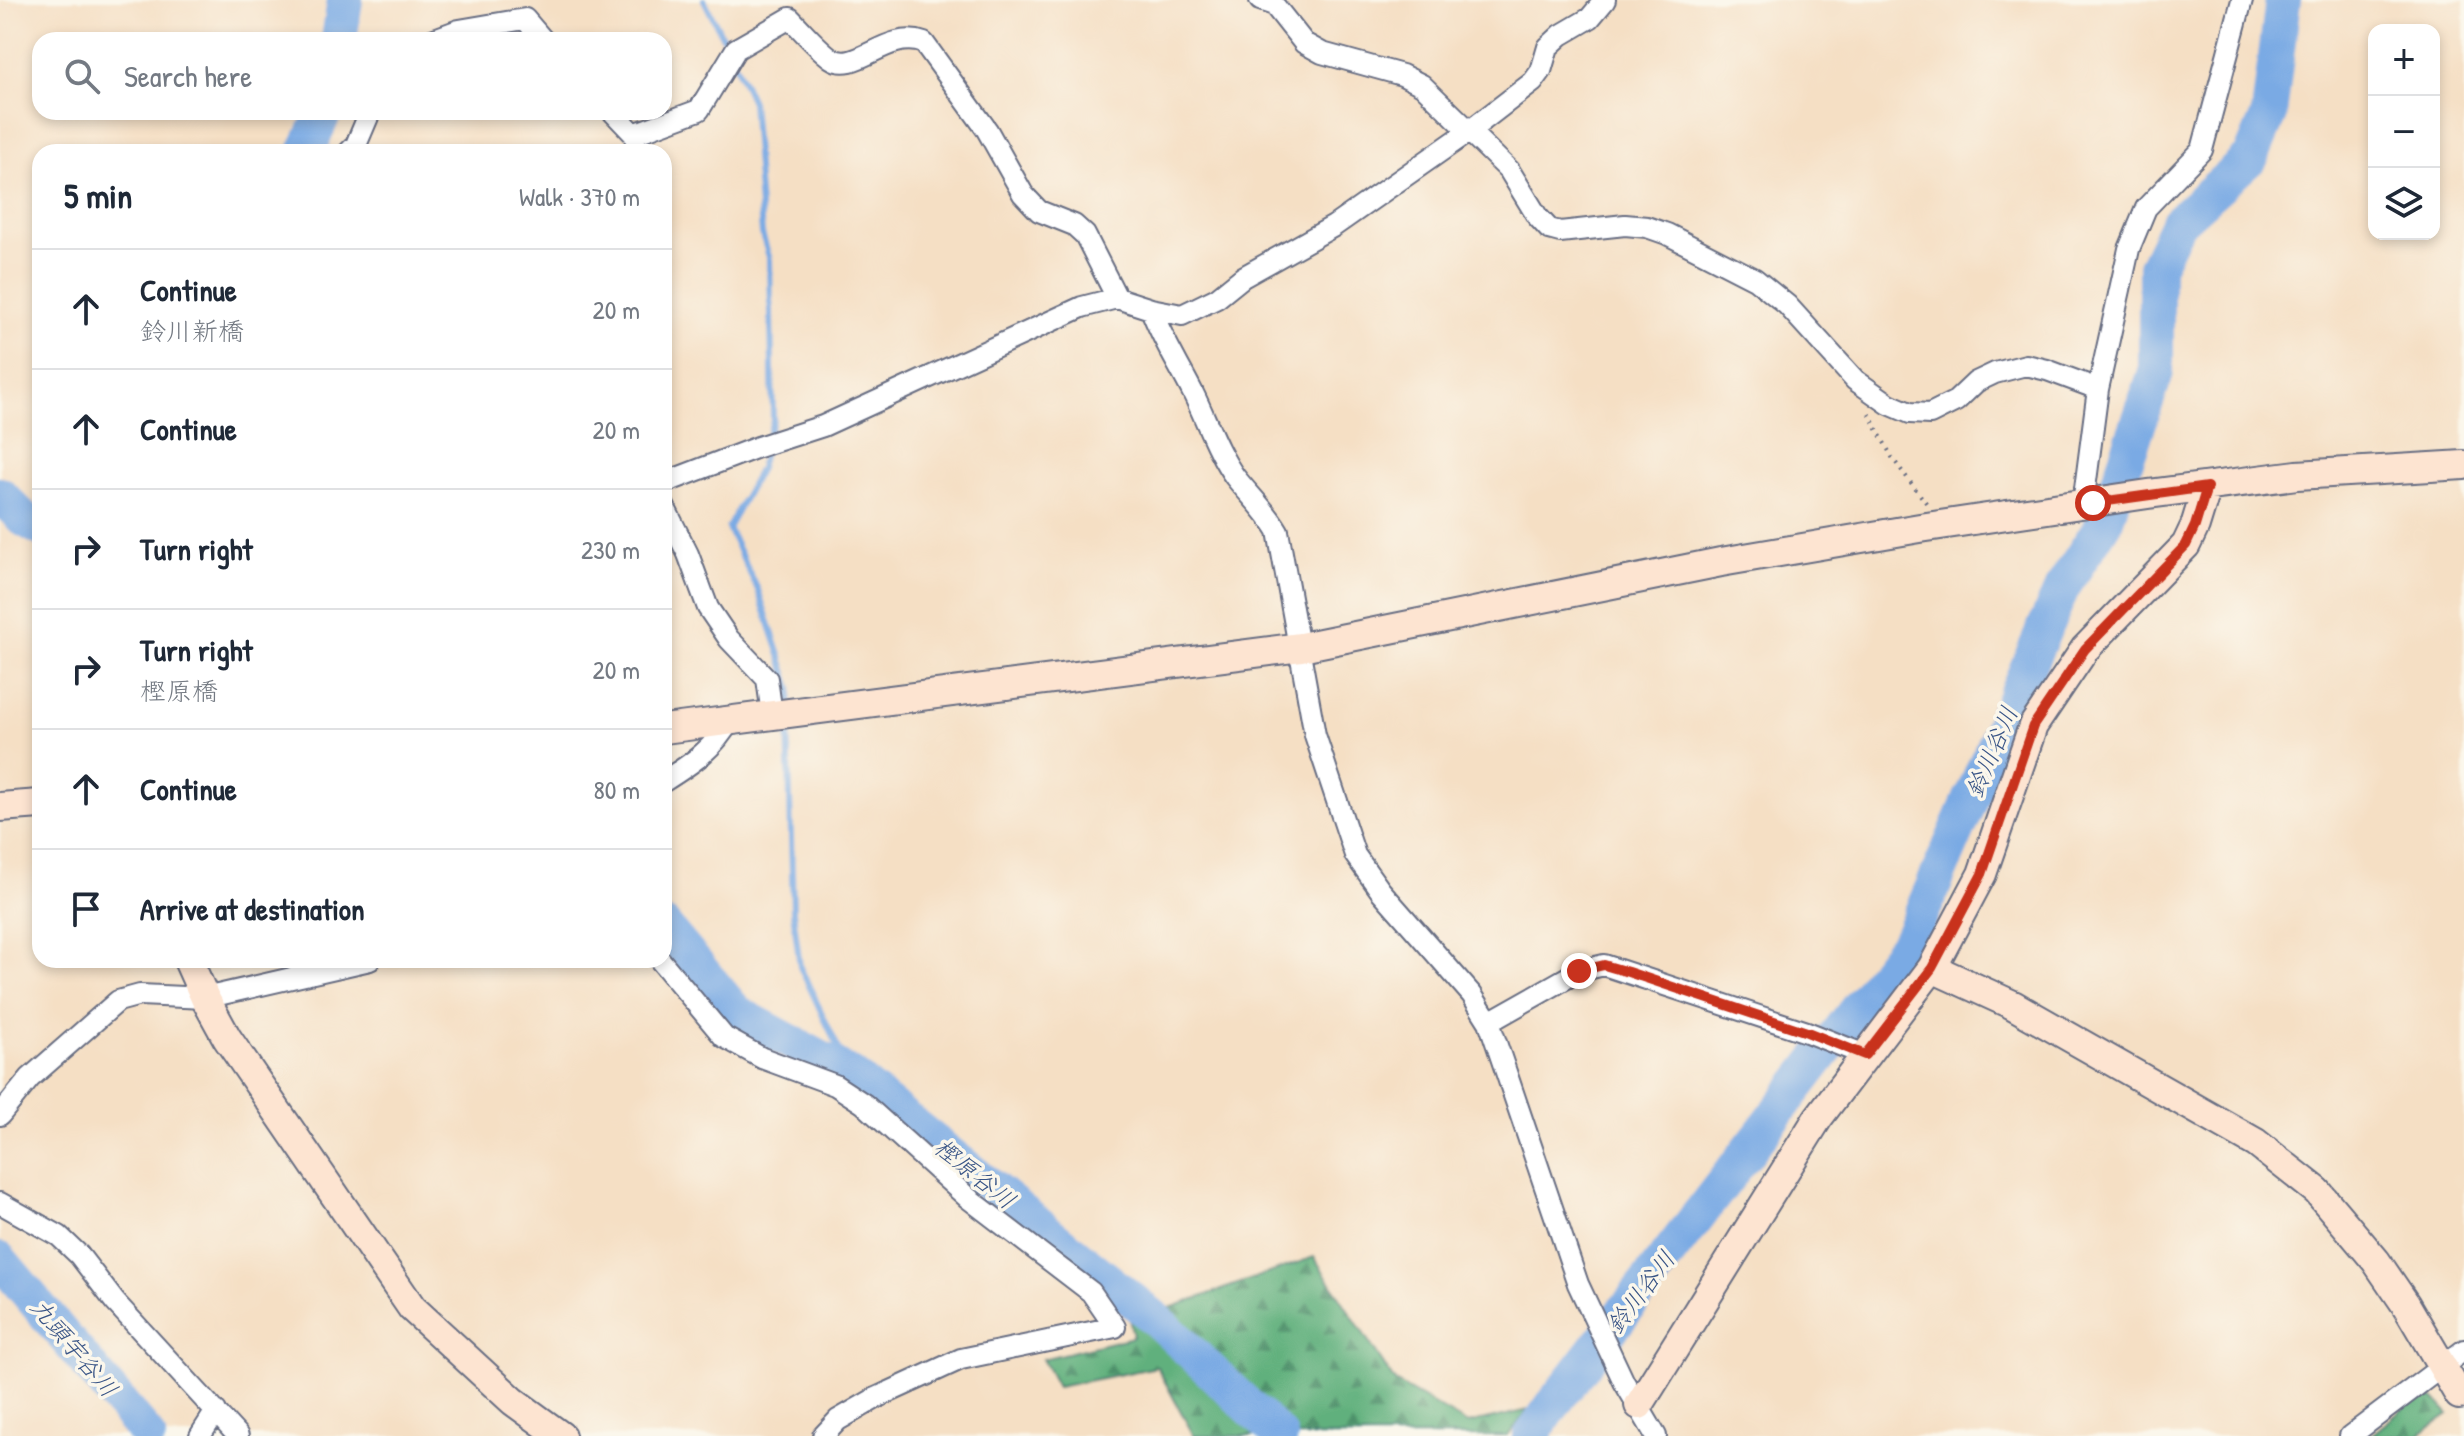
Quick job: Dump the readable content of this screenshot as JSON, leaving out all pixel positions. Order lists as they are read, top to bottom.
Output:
{
  "water": ["鈴川谷川", "樫原谷川", "九頭宇谷川"],
  "page": {
    "map_buttons": ["+", "−"],
    "search": "Search here",
    "heading": ["5 min", "Walk · 370 m"],
    "list": [
      ["Continue", "鈴川新橋", "20 m"],
      ["Continue", "20 m"],
      ["Turn right", "230 m"],
      ["Turn right", "樫原橋", "20 m"],
      ["Continue", "80 m"],
      "Arrive at destination"
    ]
  }
}
